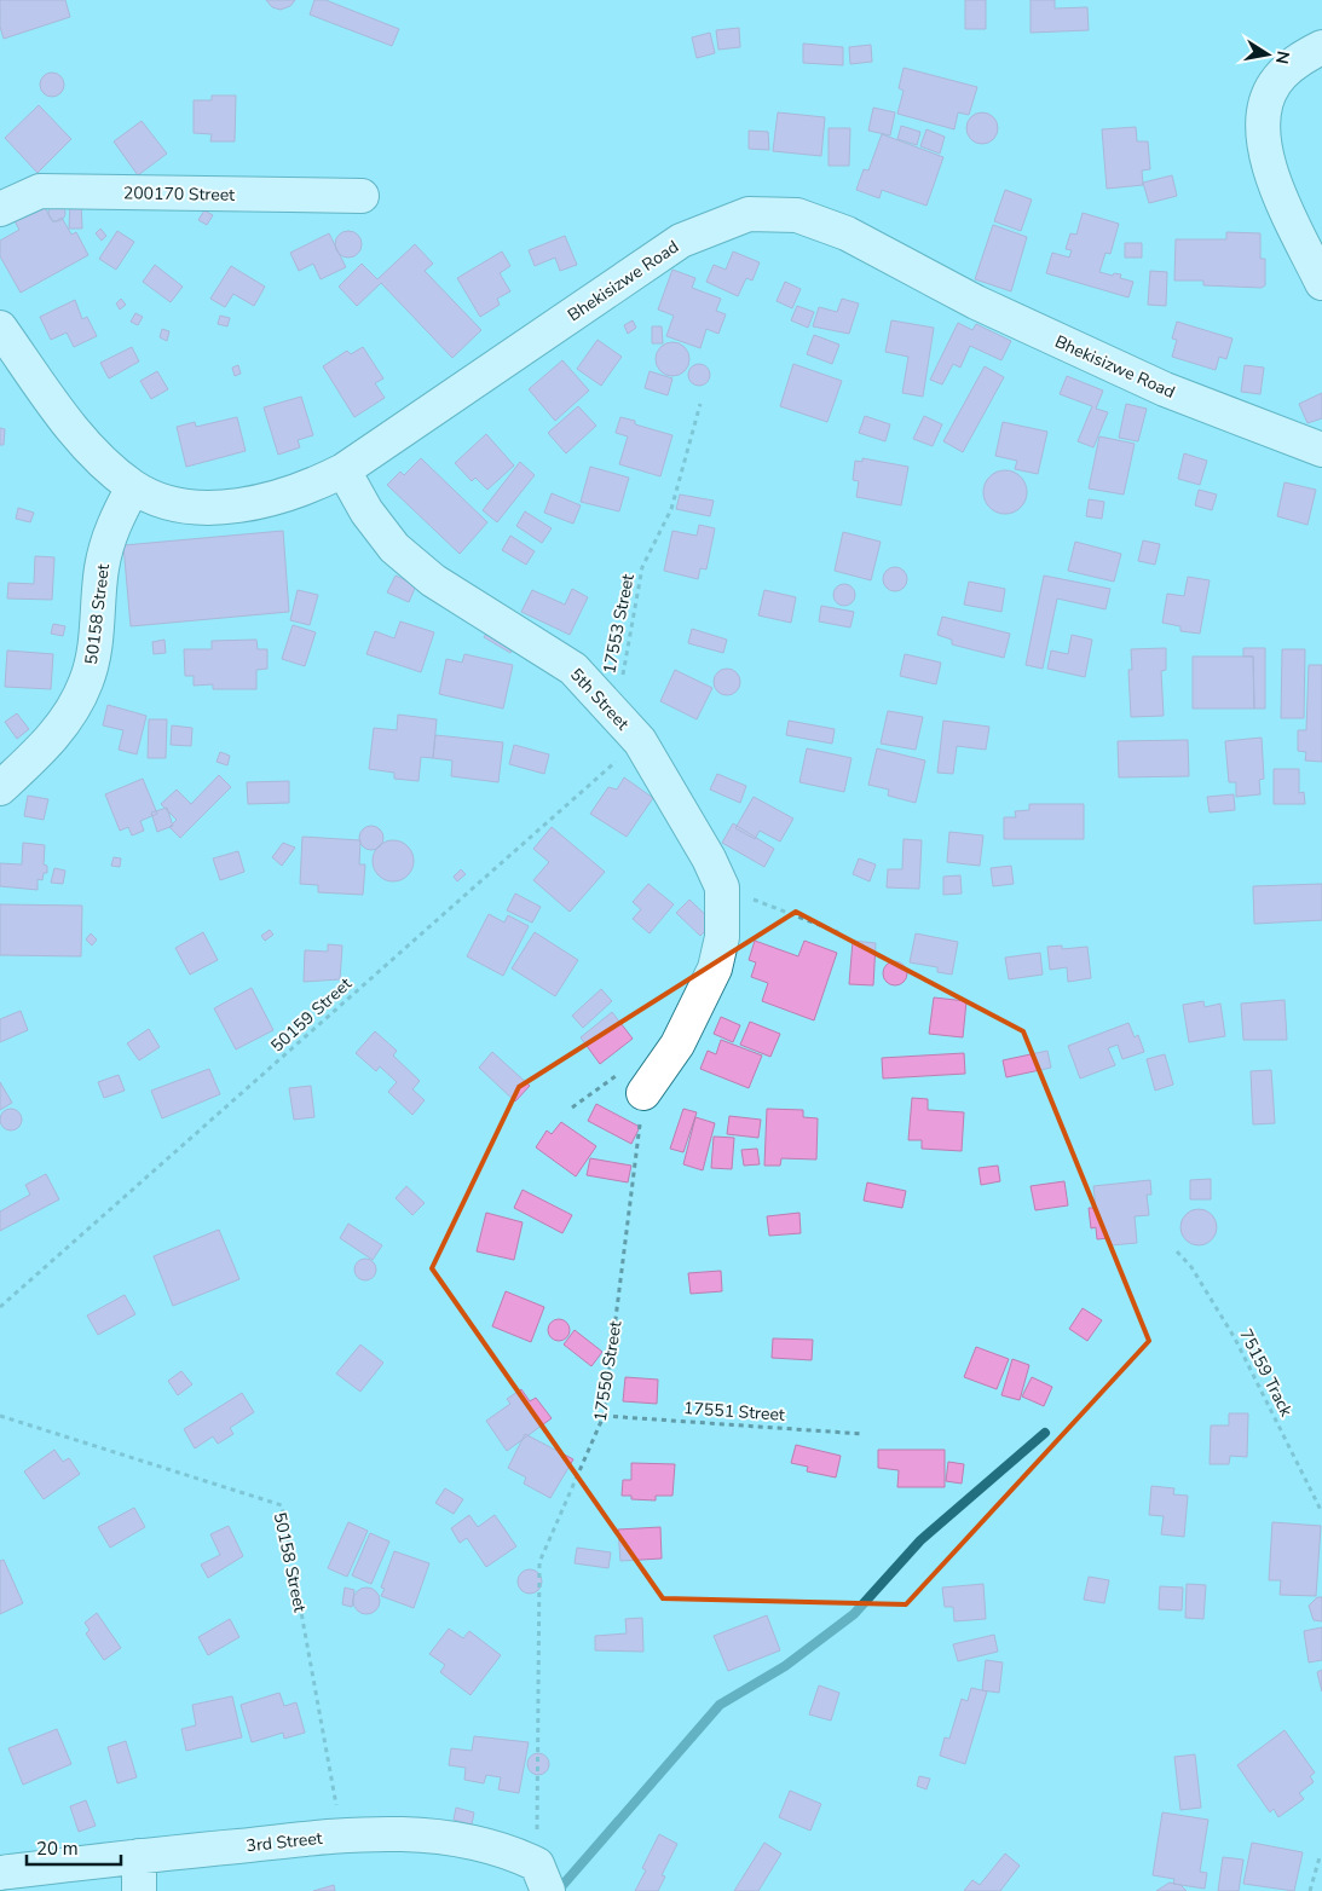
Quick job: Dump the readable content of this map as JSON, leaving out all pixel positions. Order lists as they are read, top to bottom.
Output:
{
  "streets": {
    "street": [
      "200170 Street",
      "Bhekisizwe Road",
      "50158 Street",
      "5th Street",
      "3rd Street"
    ],
    "path": [
      "17553 Street",
      "50159 Street",
      "17550 Street",
      "75159 Track",
      "17551 Street"
    ]
  },
  "crossings": [
    ["Bhekisizwe Road", "50158 Street"],
    ["Bhekisizwe Road", "5th Street"],
    ["50158 Street", "3rd Street"],
    ["17553 Street", "5th Street"],
    ["5th Street", "50159 Street"],
    ["17550 Street", "17551 Street"],
    ["17550 Street", "3rd Street"]
  ],
  "scale_bar": "20 m",
  "north": "right"
}
